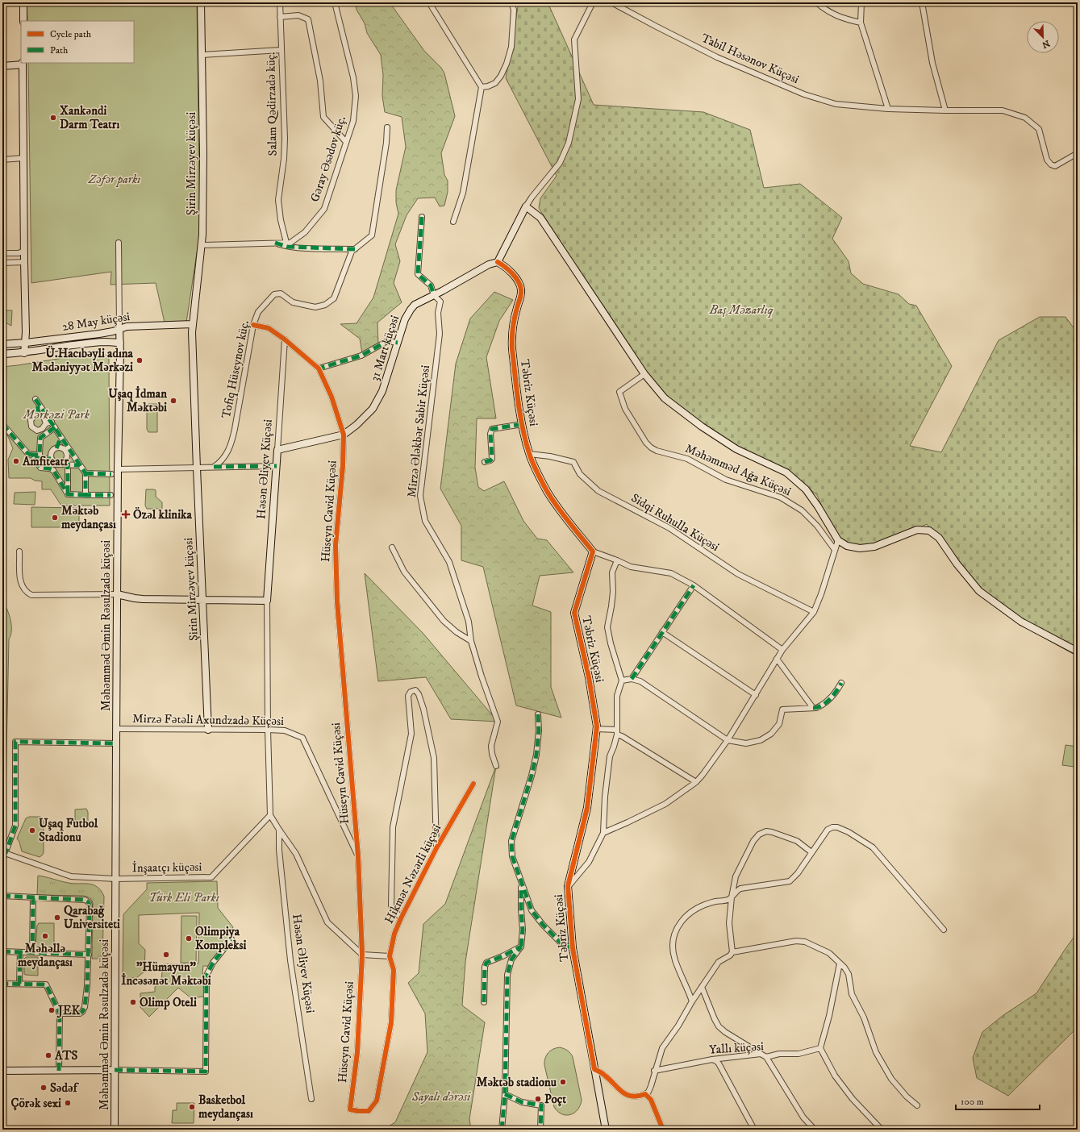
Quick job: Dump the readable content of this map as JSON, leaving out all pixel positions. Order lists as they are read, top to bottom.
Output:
{
  "streets": {
    "street": [
      "Tabil Həsənov Küçəsi",
      "Salam Qədirzadə küç.",
      "Gəray Əsədov küç.",
      "Şirin Mirzəyev küçəsi",
      "28 May küçəsi",
      "31 Mart küçəsi",
      "Tofiq Hüseynov küç.",
      "Təbriz Küçəsi",
      "Mirzə Ələkbər Sabir Küçəsi",
      "Həsən Əliyev Küçəsi",
      "Məhəmməd Ağa Küçəsi",
      "Hüseyn Cavid Küçəsi",
      "Sidqi Ruhulla Küçəsi",
      "Məhəmməd Əmin Rəsulzadə küçəsi",
      "Mirzə Fətəli Axundzadə Küçəsi",
      "İnşaatçı küçəsi",
      "Hikmət Nəzərli küçəsi",
      "Yallı küçəsi"
    ]
  },
  "crossings": [
    ["Salam Qədirzadə küç.", "Gəray Əsədov küç."],
    ["Gəray Əsədov küç.", "Şirin Mirzəyev küçəsi"],
    ["Şirin Mirzəyev küçəsi", "28 May küçəsi"],
    ["Şirin Mirzəyev küçəsi", "Mirzə Fətəli Axundzadə Küçəsi"],
    ["28 May küçəsi", "Məhəmməd Əmin Rəsulzadə küçəsi"],
    ["31 Mart küçəsi", "Təbriz Küçəsi"],
    ["31 Mart küçəsi", "Mirzə Ələkbər Sabir Küçəsi"],
    ["31 Mart küçəsi", "Həsən Əliyev Küçəsi"],
    ["31 Mart küçəsi", "Hüseyn Cavid Küçəsi"],
    ["Təbriz Küçəsi", "Sidqi Ruhulla Küçəsi"],
    ["Həsən Əliyev Küçəsi", "Hüseyn Cavid Küçəsi"],
    ["Həsən Əliyev Küçəsi", "Mirzə Fətəli Axundzadə Küçəsi"],
    ["Həsən Əliyev Küçəsi", "İnşaatçı küçəsi"],
    ["Hüseyn Cavid Küçəsi", "Mirzə Fətəli Axundzadə Küçəsi"],
    ["Hüseyn Cavid Küçəsi", "Hikmət Nəzərli küçəsi"],
    ["Məhəmməd Əmin Rəsulzadə küçəsi", "Mirzə Fətəli Axundzadə Küçəsi"],
    ["Məhəmməd Əmin Rəsulzadə küçəsi", "İnşaatçı küçəsi"]
  ],
  "parks": [
    "Zəfər parkı",
    "Baş Məzarlıq",
    "Mərkəzi Park",
    "Türk Eli Parkı",
    "Sayalı dərəsi"
  ],
  "places": {
    "other": [
      "Xankəndi Darm Teatrı",
      "Ü.Hacıbəyli adına Mədəniyyət Mərkəzi",
      "Uşaq İdman Məktəbi",
      "Amfiteatr",
      "Məktəb meydançası",
      "Uşaq Futbol Stadionu",
      "Qarabağ Universiteti",
      "Məhəllə meydançası",
      "Olimpiya Kompleksi",
      "\"Hümayun\" İncəsənət Məktəbi",
      "Olimp Oteli",
      "JEK",
      "ATS",
      "Məktəb stadionu",
      "Sədəf",
      "Poçt",
      "Çörək sexi",
      "Basketbol meydançası"
    ],
    "health": ["Özəl klinika"]
  },
  "legend": ["Cycle path", "Path"],
  "scale_bar": "100 m",
  "north": "bottom right"
}
